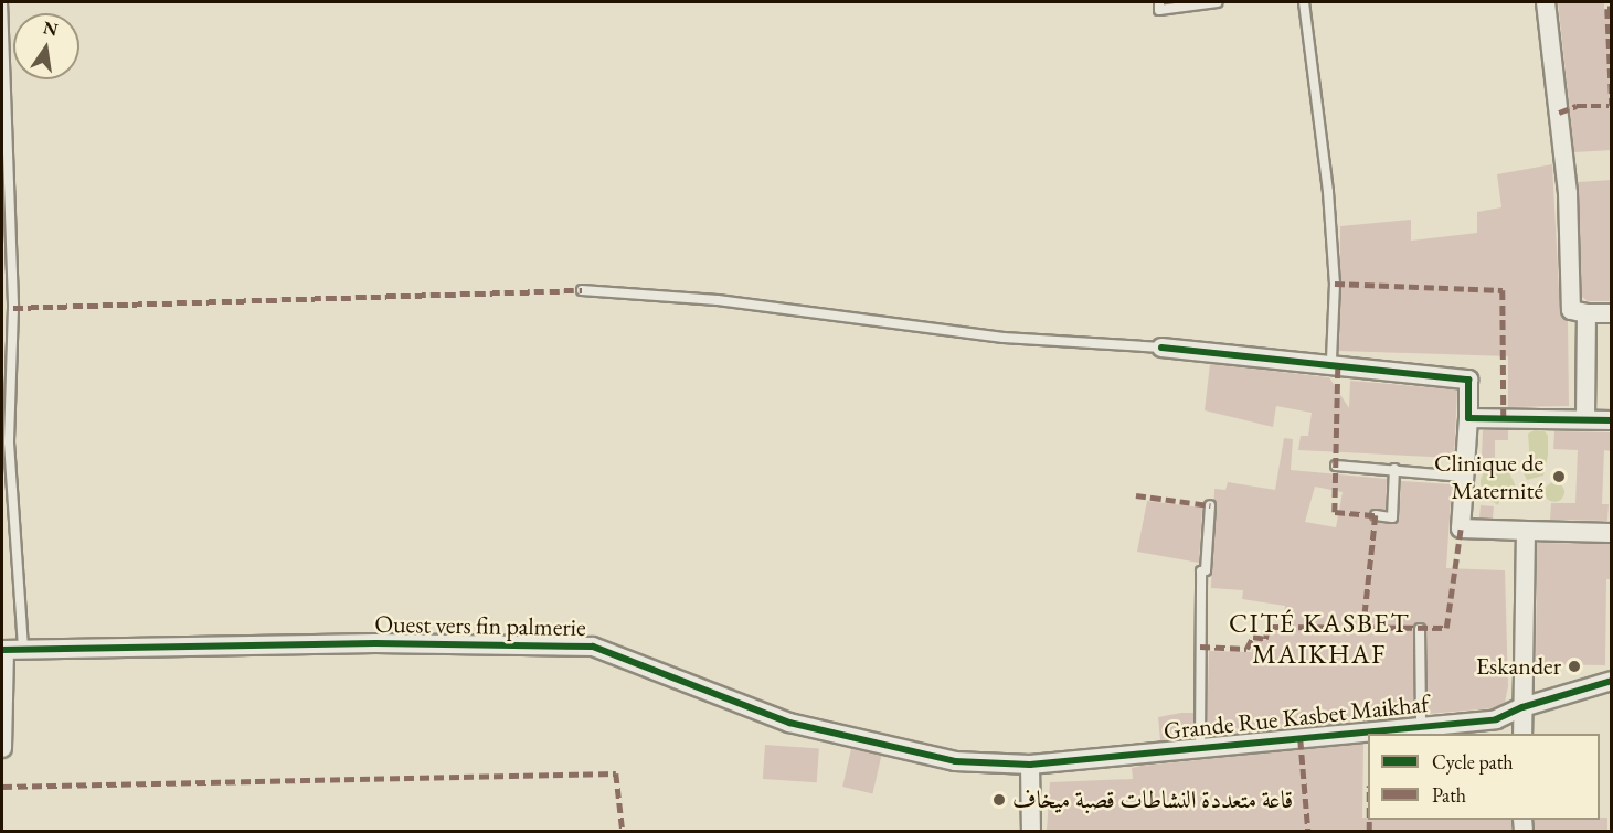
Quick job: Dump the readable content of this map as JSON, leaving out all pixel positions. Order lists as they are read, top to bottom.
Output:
{
  "streets": {
    "street": ["Ouest vers fin palmerie", "Grande Rue Kasbet Maikhaf"]
  },
  "crossings": [
    ["Ouest vers fin palmerie", "Grande Rue Kasbet Maikhaf"]
  ],
  "districts": ["CITÉ KASBET MAIKHAF"],
  "places": ["Clinique de Maternité", "Eskander", "قاعة متعددة النشاطات قصبة ميخاف"],
  "legend": ["Cycle path", "Path"],
  "north": "top"
}
